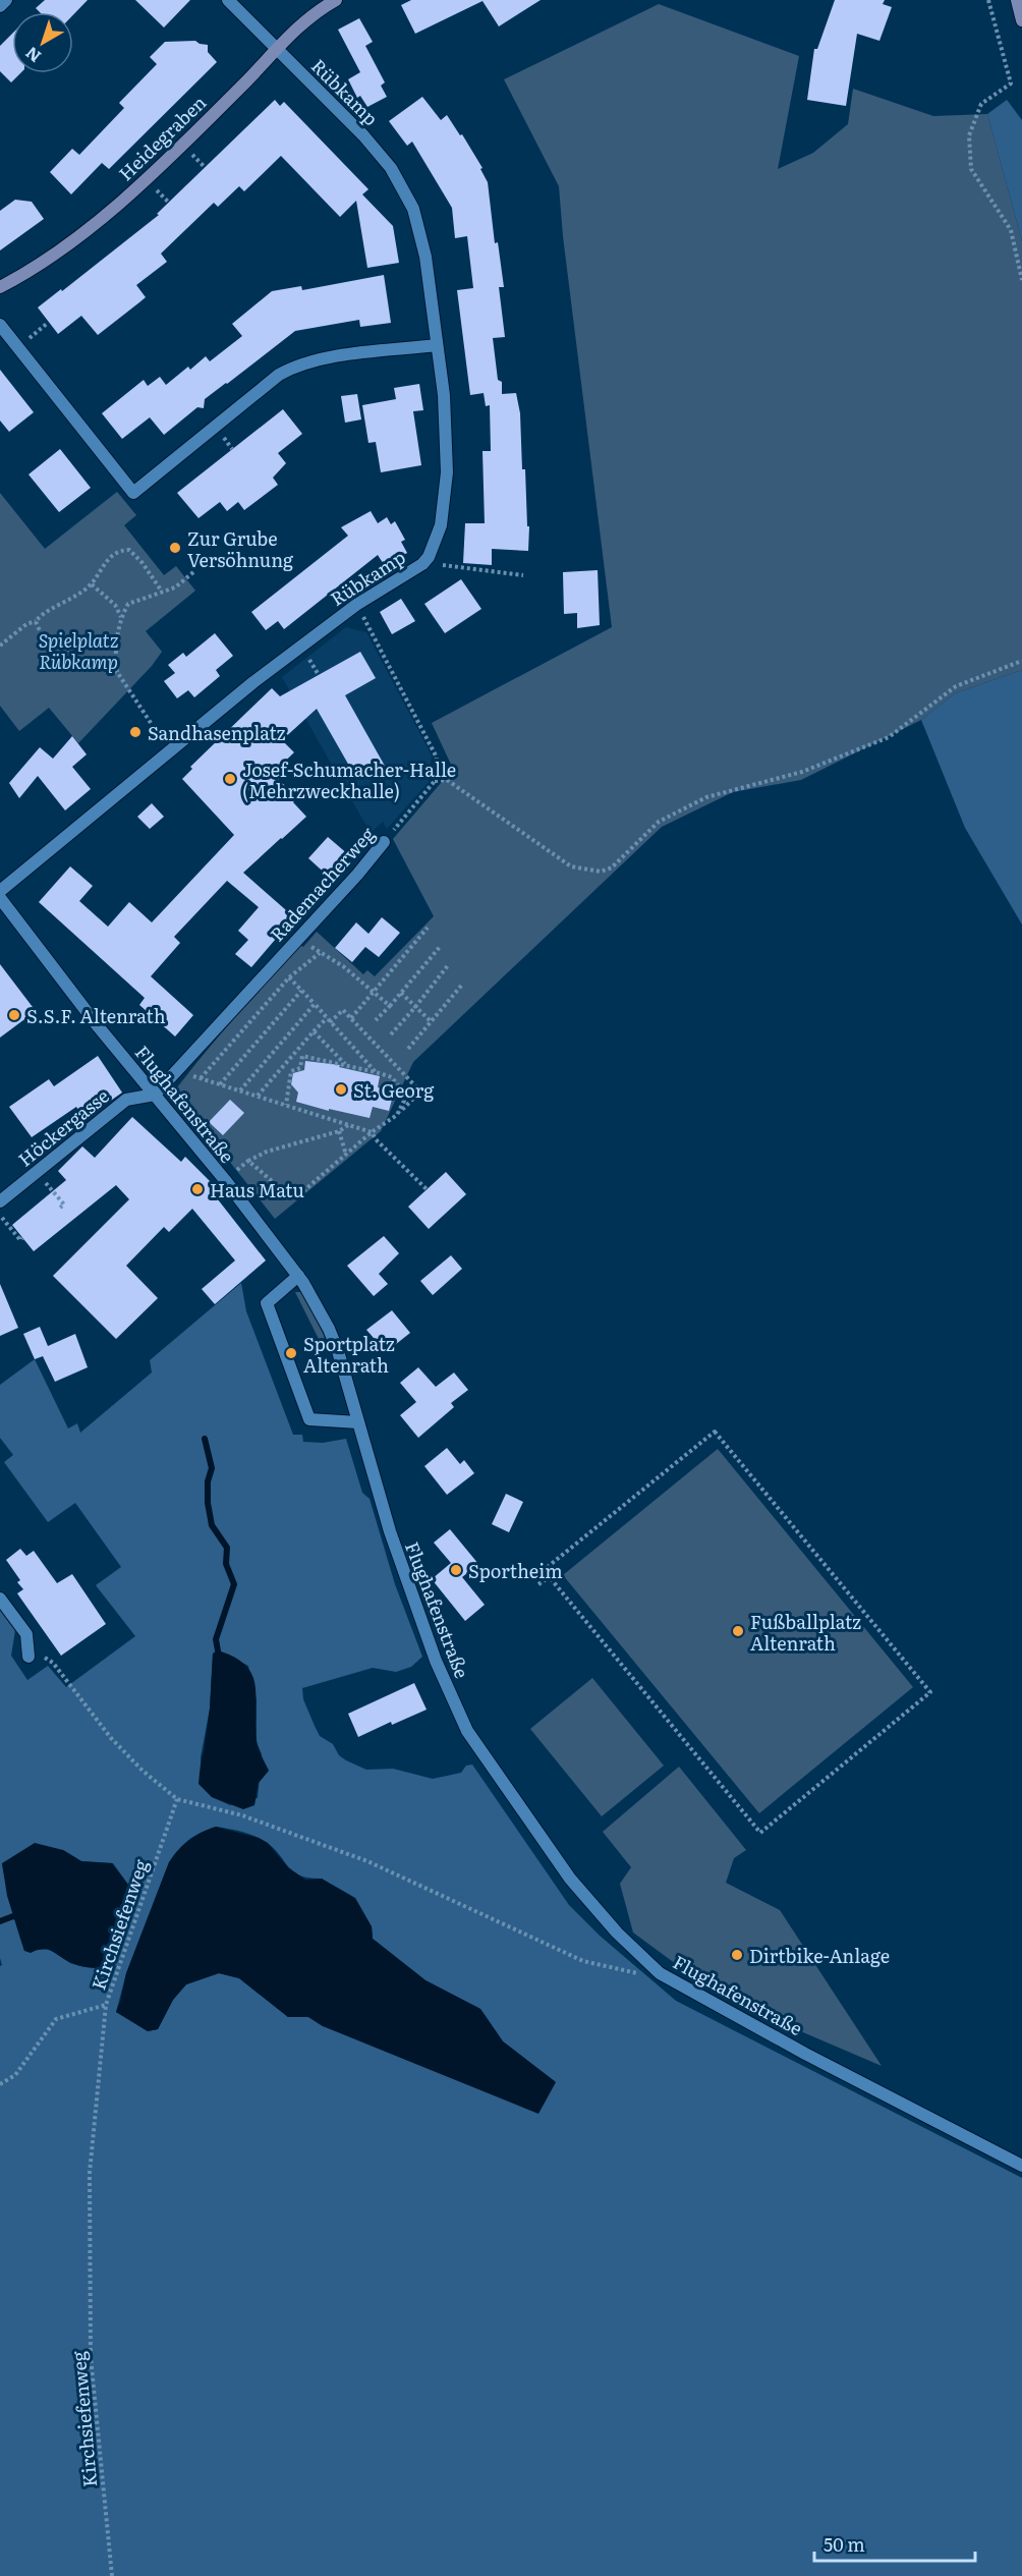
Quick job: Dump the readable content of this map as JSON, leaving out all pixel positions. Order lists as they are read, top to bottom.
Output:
{
  "streets": {
    "main road": ["Heidegraben"],
    "street": [
      "Rübkamp",
      "Rademacherweg",
      "Flughafenstraße",
      "Höckergasse"
    ],
    "path": ["Kirchsiefenweg"]
  },
  "crossings": [
    ["Rübkamp", "Heidegraben"],
    ["Rademacherweg", "Flughafenstraße"],
    ["Rademacherweg", "Höckergasse"],
    ["Flughafenstraße", "Höckergasse"]
  ],
  "parks": ["Spielplatz Rübkamp"],
  "places": [
    "Zur Grube Versöhnung",
    "Sandhasenplatz",
    "Josef-Schumacher-Halle (Mehrzweckhalle)",
    "S.S.F. Altenrath",
    "St. Georg",
    "Haus Matu",
    "Sportplatz Altenrath",
    "Sportheim",
    "Fußballplatz Altenrath",
    "Dirtbike-Anlage"
  ],
  "scale_bar": "50 m",
  "north": "bottom left"
}
